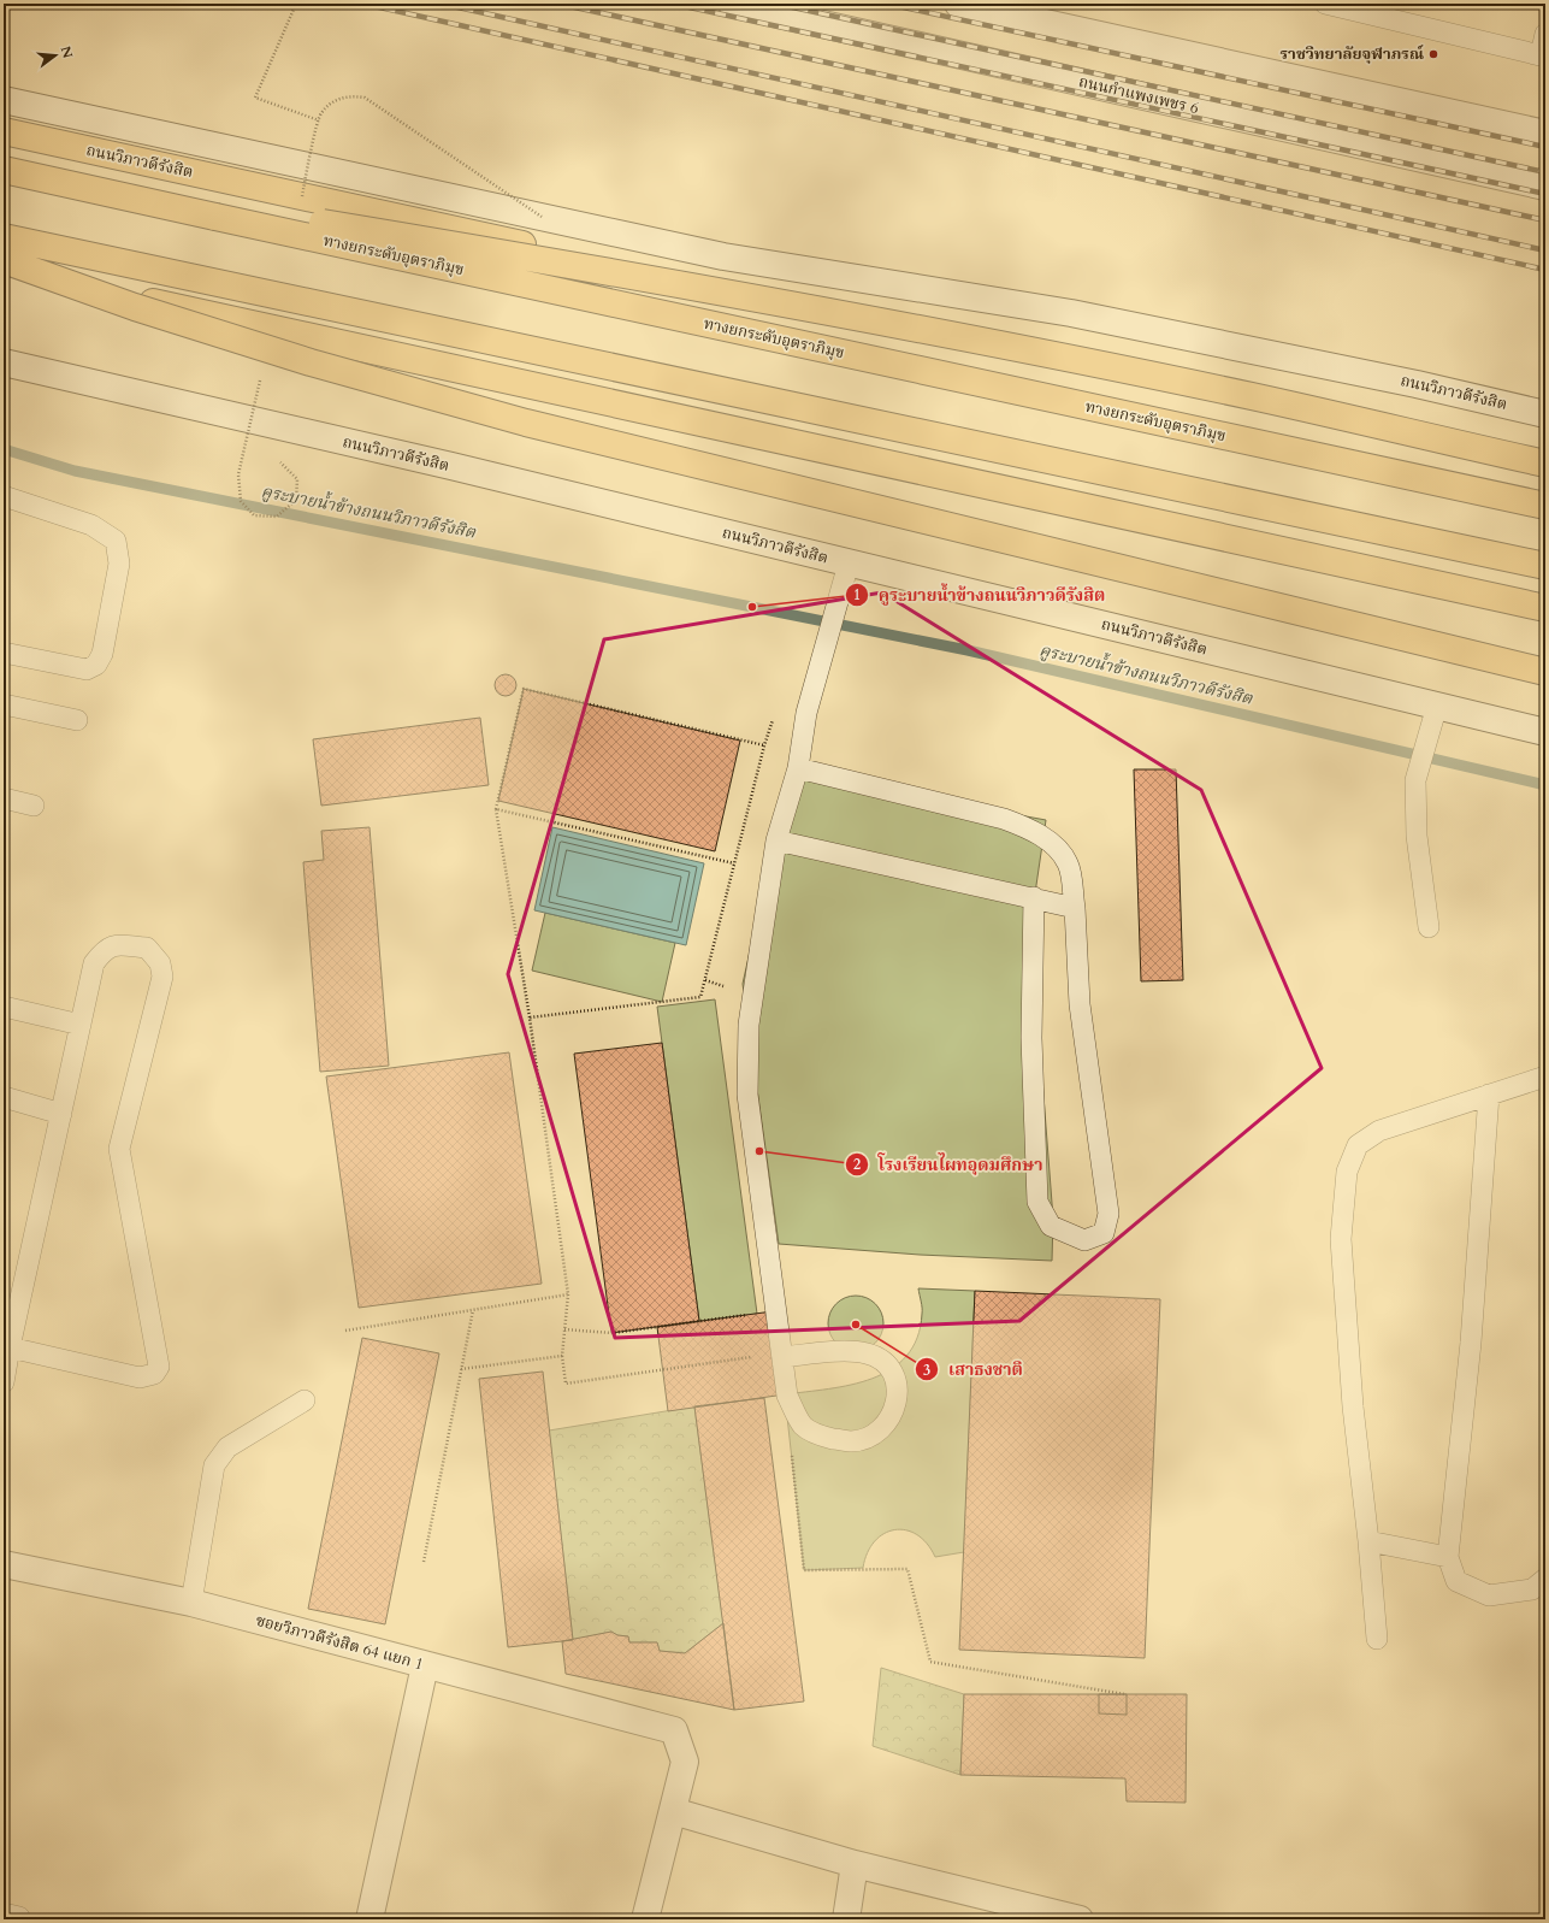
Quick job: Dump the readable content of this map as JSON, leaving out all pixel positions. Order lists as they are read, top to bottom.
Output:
{
  "streets": {
    "highway": ["ถนนวิภาวดีรังสิต", "ทางยกระดับอุตราภิมุข"],
    "main road": ["ถนนกำแพงเพชร 6", "ซอยวิภาวดีรังสิต 64 แยก 1"]
  },
  "water": ["คูระบายน้ำข้างถนนวิภาวดีรังสิต"],
  "places": [
    "ราชวิทยาลัยจุฬาภรณ์",
    "คูระบายน้ำข้างถนนวิภาวดีรังสิต",
    "โรงเรียนไผทอุดมศึกษา",
    "เสาธงชาติ"
  ],
  "north": "right"
}
